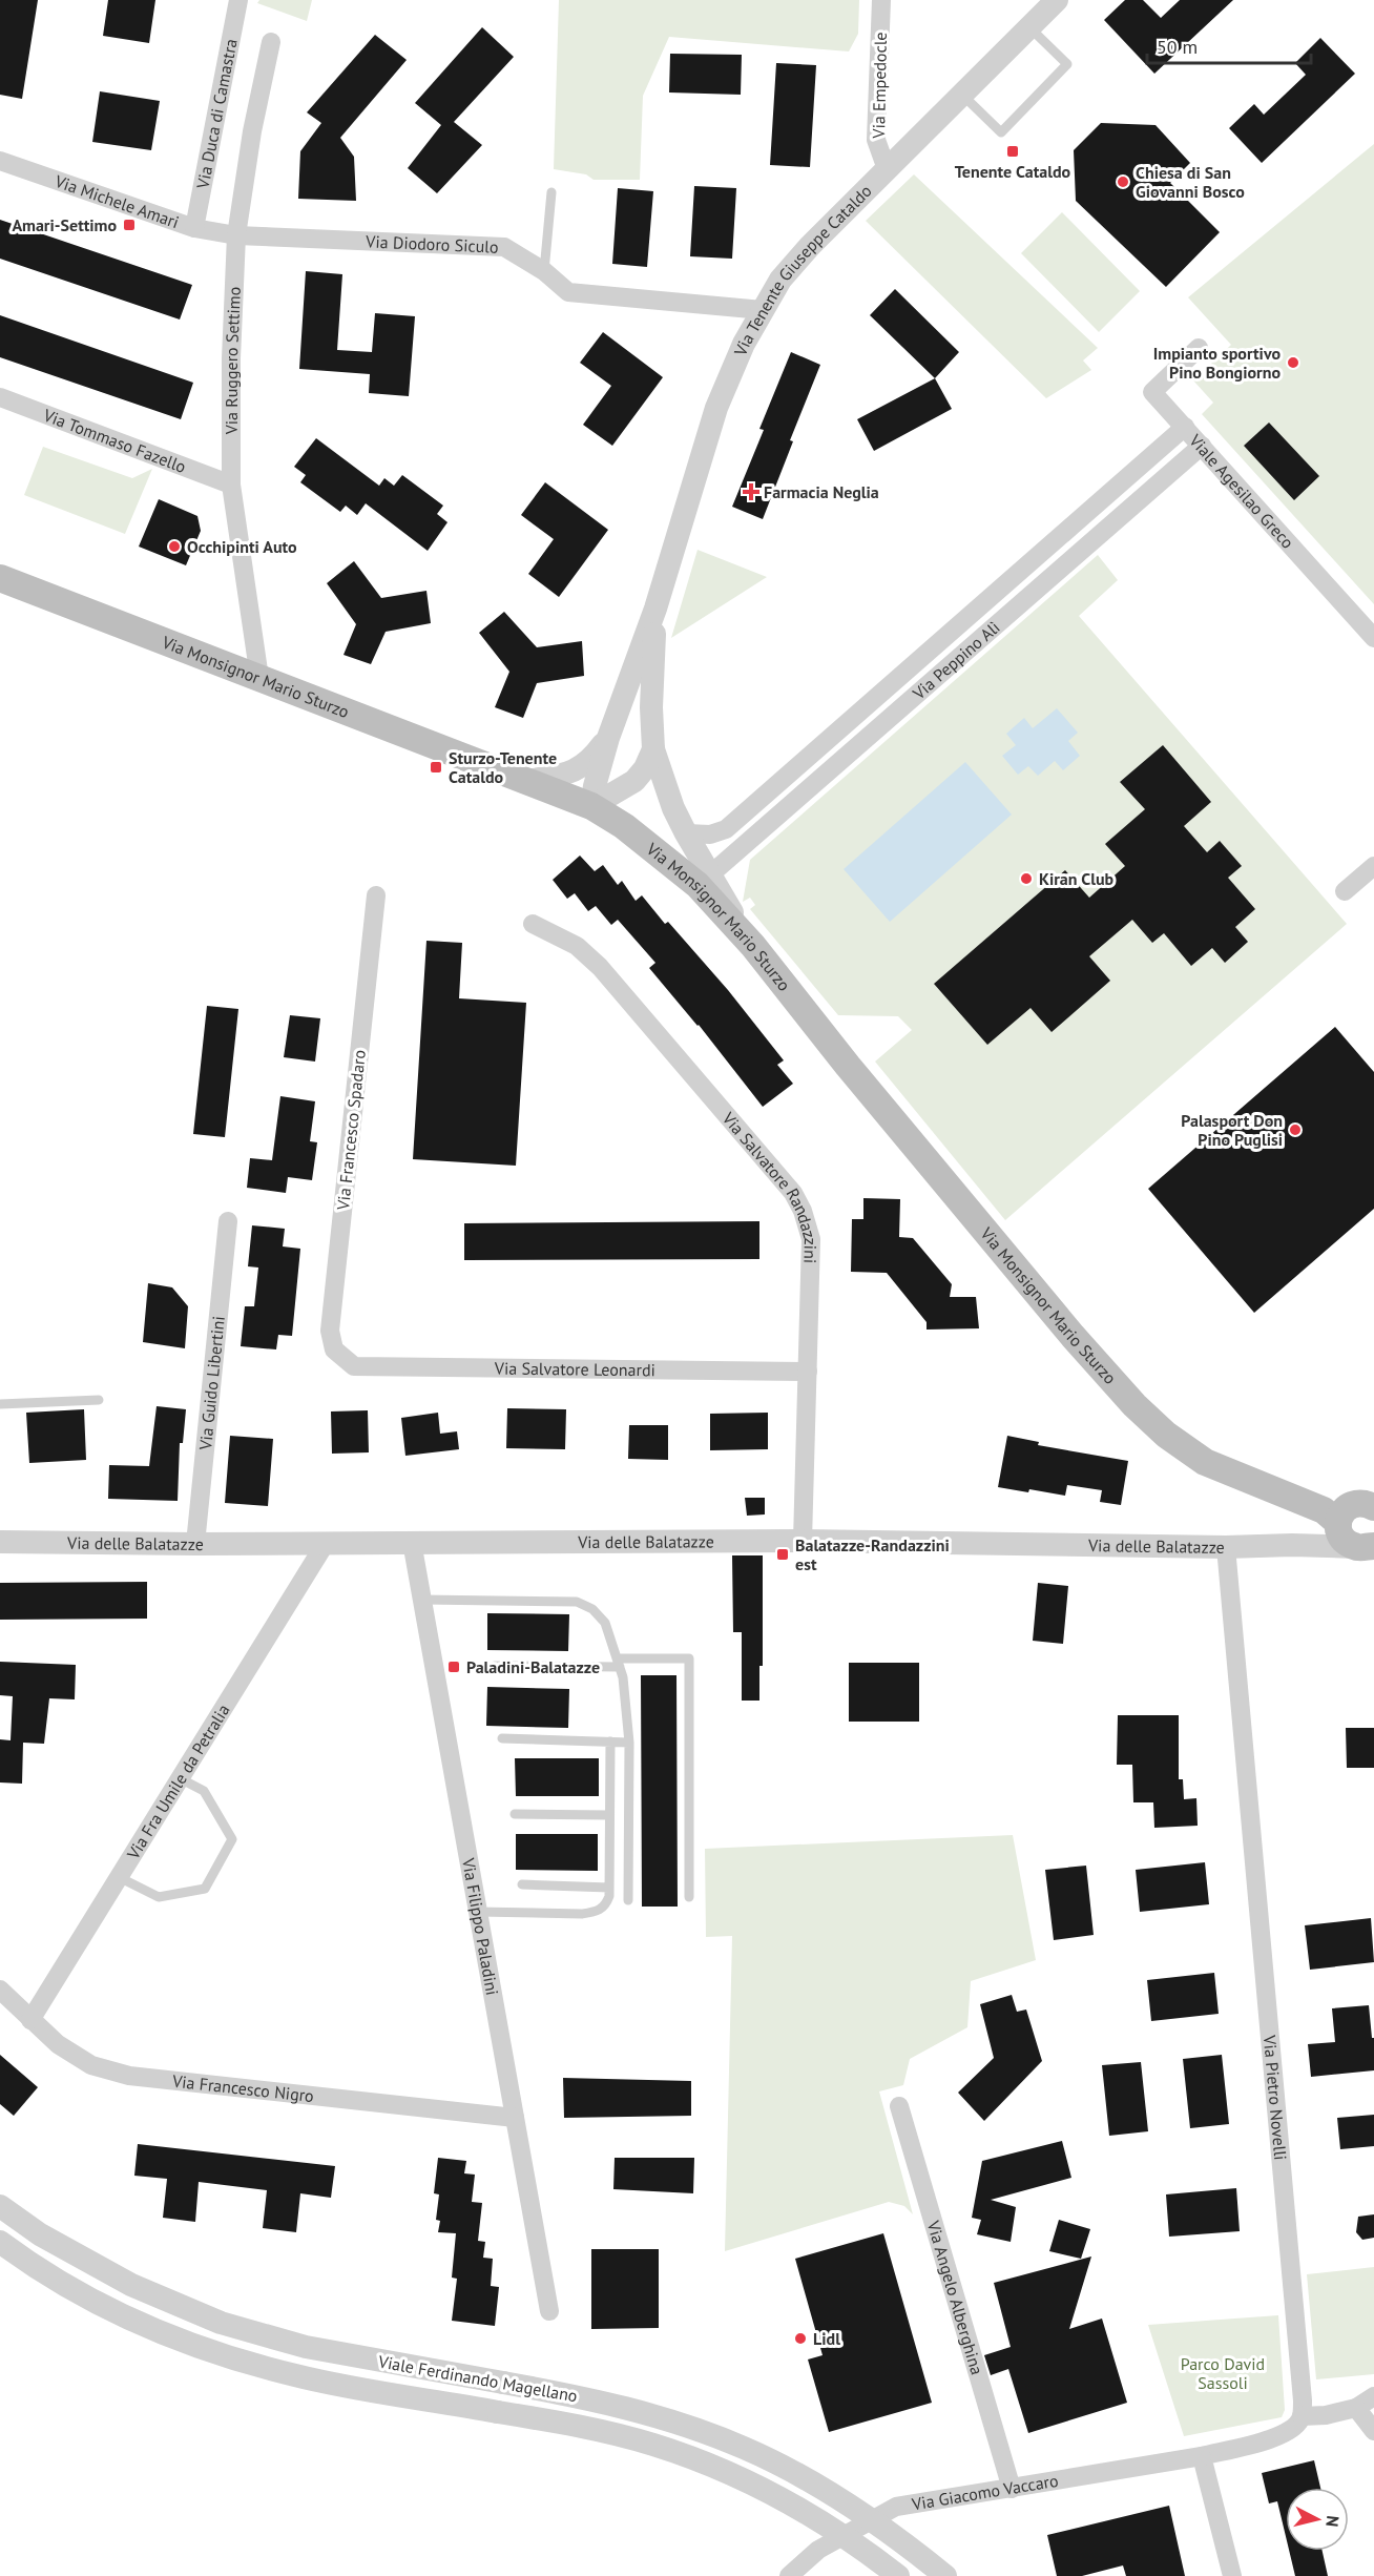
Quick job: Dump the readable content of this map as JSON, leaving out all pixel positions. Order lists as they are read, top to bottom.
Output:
{
  "streets": {
    "main road": ["Via Monsignor Mario Sturzo"],
    "street": [
      "Via Empedocle",
      "Via Duca di Camastra",
      "Via Michele Amari",
      "Via Diodoro Siculo",
      "Via Tenente Giuseppe Cataldo",
      "Via Ruggero Settimo",
      "Via Tommaso Fazello",
      "Viale Agesilao Greco",
      "Via Peppino Alì",
      "Via Francesco Spadaro",
      "Via Salvatore Randazzini",
      "Via Salvatore Leonardi",
      "Via Guido Libertini",
      "Via delle Balatazze",
      "Via Fra Umile da Petralia",
      "Via Filippo Paladini",
      "Via Francesco Nigro",
      "Via Pietro Novelli",
      "Via Angelo Alberghina",
      "Viale Ferdinando Magellano",
      "Via Giacomo Vaccaro"
    ]
  },
  "crossings": [
    ["Via Empedocle", "Via Tenente Giuseppe Cataldo"],
    ["Via Duca di Camastra", "Via Michele Amari"],
    ["Via Michele Amari", "Via Diodoro Siculo"],
    ["Via Michele Amari", "Via Ruggero Settimo"],
    ["Via Diodoro Siculo", "Via Tenente Giuseppe Cataldo"],
    ["Via Diodoro Siculo", "Via Ruggero Settimo"],
    ["Via Ruggero Settimo", "Via Tommaso Fazello"],
    ["Via Ruggero Settimo", "Via Monsignor Mario Sturzo"],
    ["Viale Agesilao Greco", "Via Peppino Alì"],
    ["Via Peppino Alì", "Via Monsignor Mario Sturzo"],
    ["Via Monsignor Mario Sturzo", "Via delle Balatazze"],
    ["Via Francesco Spadaro", "Via Salvatore Leonardi"],
    ["Via Salvatore Randazzini", "Via Salvatore Leonardi"],
    ["Via Salvatore Randazzini", "Via delle Balatazze"],
    ["Via Guido Libertini", "Via delle Balatazze"],
    ["Via delle Balatazze", "Via Fra Umile da Petralia"],
    ["Via delle Balatazze", "Via Filippo Paladini"],
    ["Via delle Balatazze", "Via Pietro Novelli"],
    ["Via Fra Umile da Petralia", "Via Francesco Nigro"],
    ["Via Filippo Paladini", "Via Francesco Nigro"],
    ["Via Angelo Alberghina", "Via Giacomo Vaccaro"]
  ],
  "parks": ["Parco David Sassoli"],
  "places": {
    "transit": [
      "Tenente Cataldo",
      "Amari-Settimo",
      "Sturzo-Tenente Cataldo",
      "Balatazze-Randazzini est",
      "Paladini-Balatazze"
    ],
    "other": [
      "Chiesa di San Giovanni Bosco",
      "Impianto sportivo Pino Bongiorno",
      "Occhipinti Auto",
      "Kiran Club",
      "Palasport Don Pino Puglisi",
      "Lidl"
    ],
    "health": ["Farmacia Neglia"]
  },
  "scale_bar": "50 m",
  "north": "right"
}
